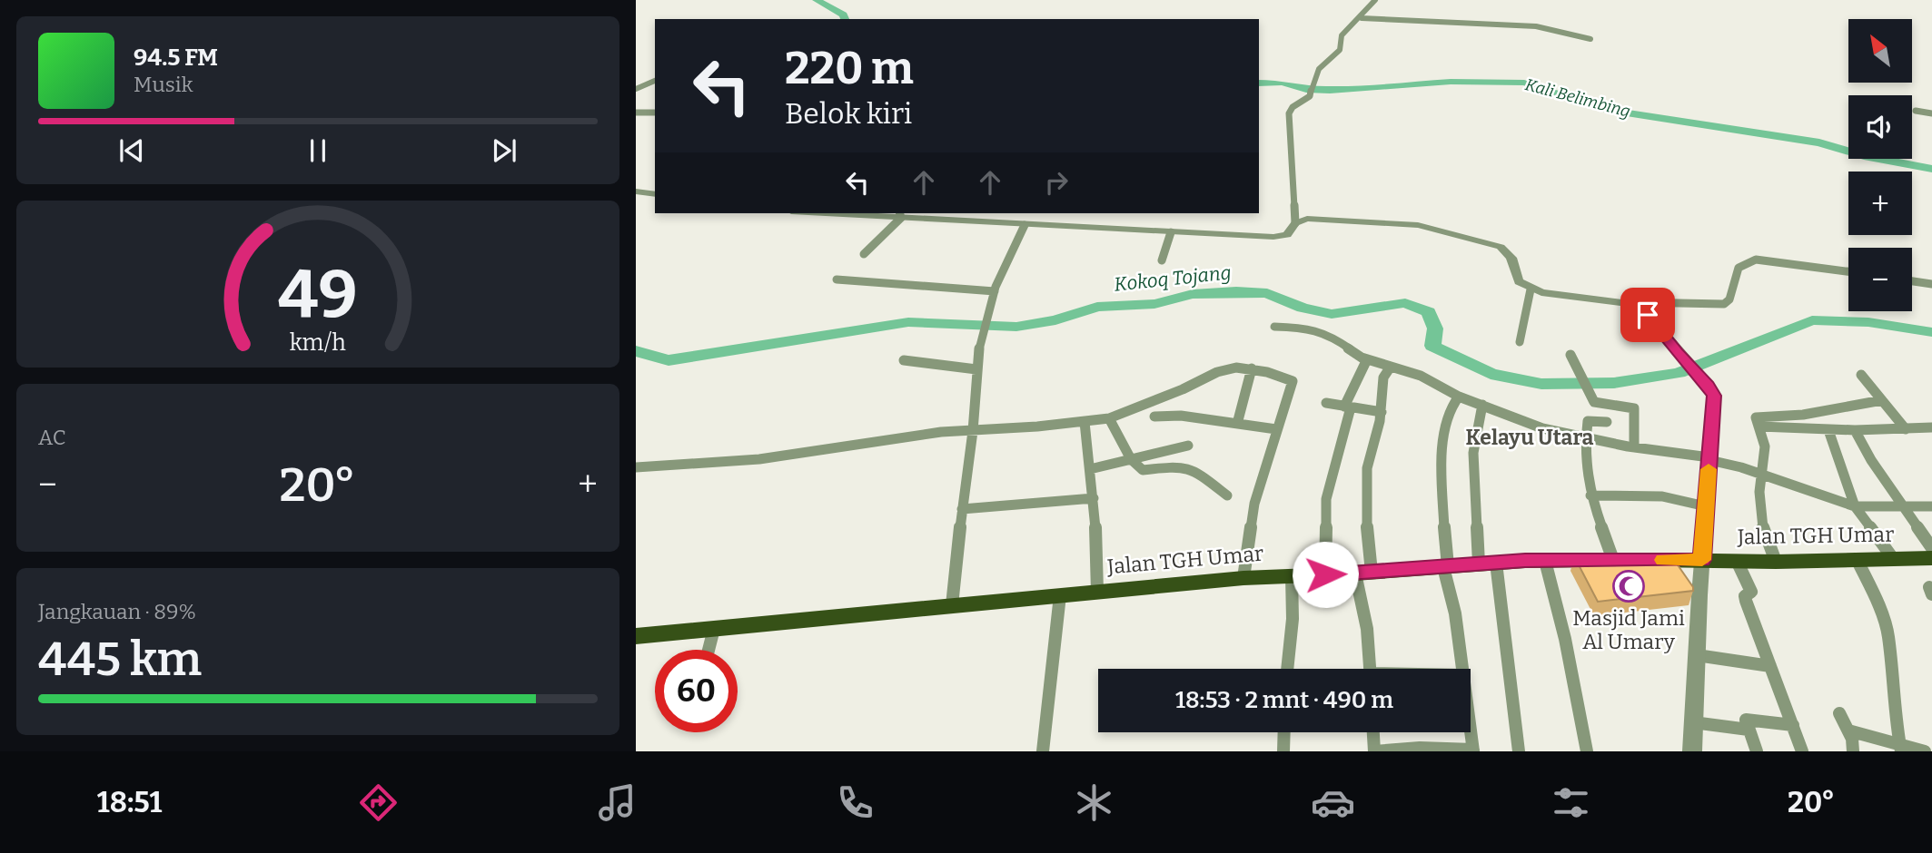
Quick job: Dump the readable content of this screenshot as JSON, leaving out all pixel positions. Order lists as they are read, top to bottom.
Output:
{
  "streets": {
    "main road": ["Jalan TGH Umar"]
  },
  "districts": ["Kelayu Utara"],
  "water": ["Kali Belimbing", "Kokoq Tojang"],
  "places": {
    "mosque": ["Masjid Jami Al Umary"]
  },
  "north": "top left",
  "page": {
    "map_buttons": ["+", "−"],
    "turn": ["220 m", "Belok kiri"],
    "song": ["94.5 FM", "Musik"],
    "tile": [
      "AC",
      ["Jangkauan · 89%", "445 km"]
    ],
    "heat": ["−", "20°", "+"],
    "limit": "60",
    "trip": "18:53 · 2 mnt · 490 m",
    "tabs": ["18:51", "20°"],
    "gauge": ["49", "km/h"]
  }
}
